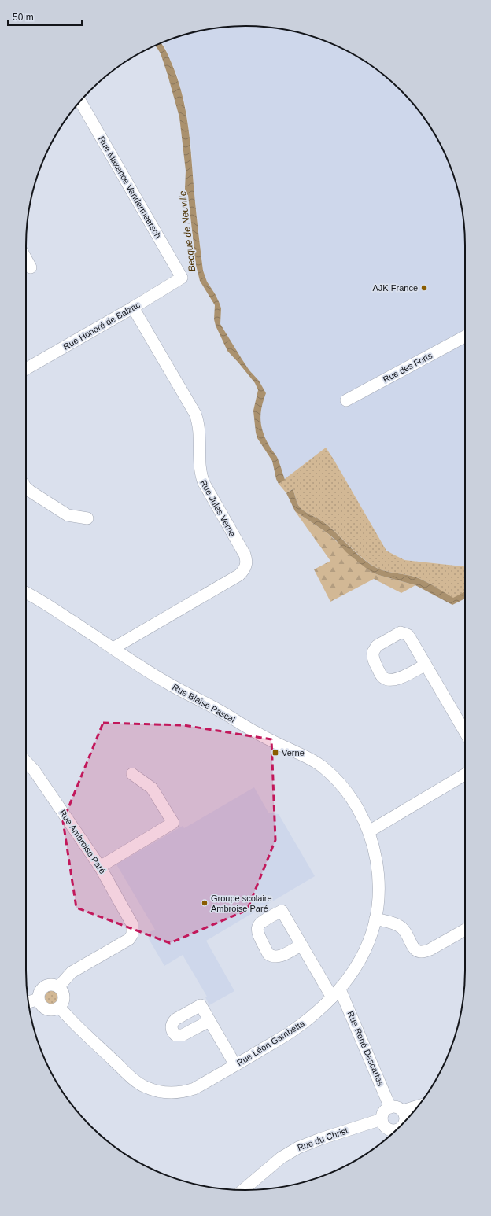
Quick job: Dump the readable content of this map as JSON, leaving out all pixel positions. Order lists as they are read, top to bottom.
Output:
{
  "streets": {
    "street": [
      "Rue Maxence Vandermeersch",
      "Rue Honoré de Balzac",
      "Rue des Forts",
      "Rue Jules Verne",
      "Rue Blaise Pascal",
      "Rue Ambroise Paré",
      "Rue Léon Gambetta",
      "Rue René Descartes",
      "Rue du Christ"
    ]
  },
  "crossings": [
    ["Rue Maxence Vandermeersch", "Rue Honoré de Balzac"],
    ["Rue Honoré de Balzac", "Rue Jules Verne"],
    ["Rue Jules Verne", "Rue Blaise Pascal"],
    ["Rue Blaise Pascal", "Rue Léon Gambetta"],
    ["Rue Ambroise Paré", "Rue Léon Gambetta"],
    ["Rue Léon Gambetta", "Rue René Descartes"]
  ],
  "water": ["Becque de Neuville"],
  "places": {
    "other": ["AJK France", "Groupe scolaire Ambroise Paré"],
    "transit": ["Verne"]
  },
  "scale_bar": "50 m"
}
